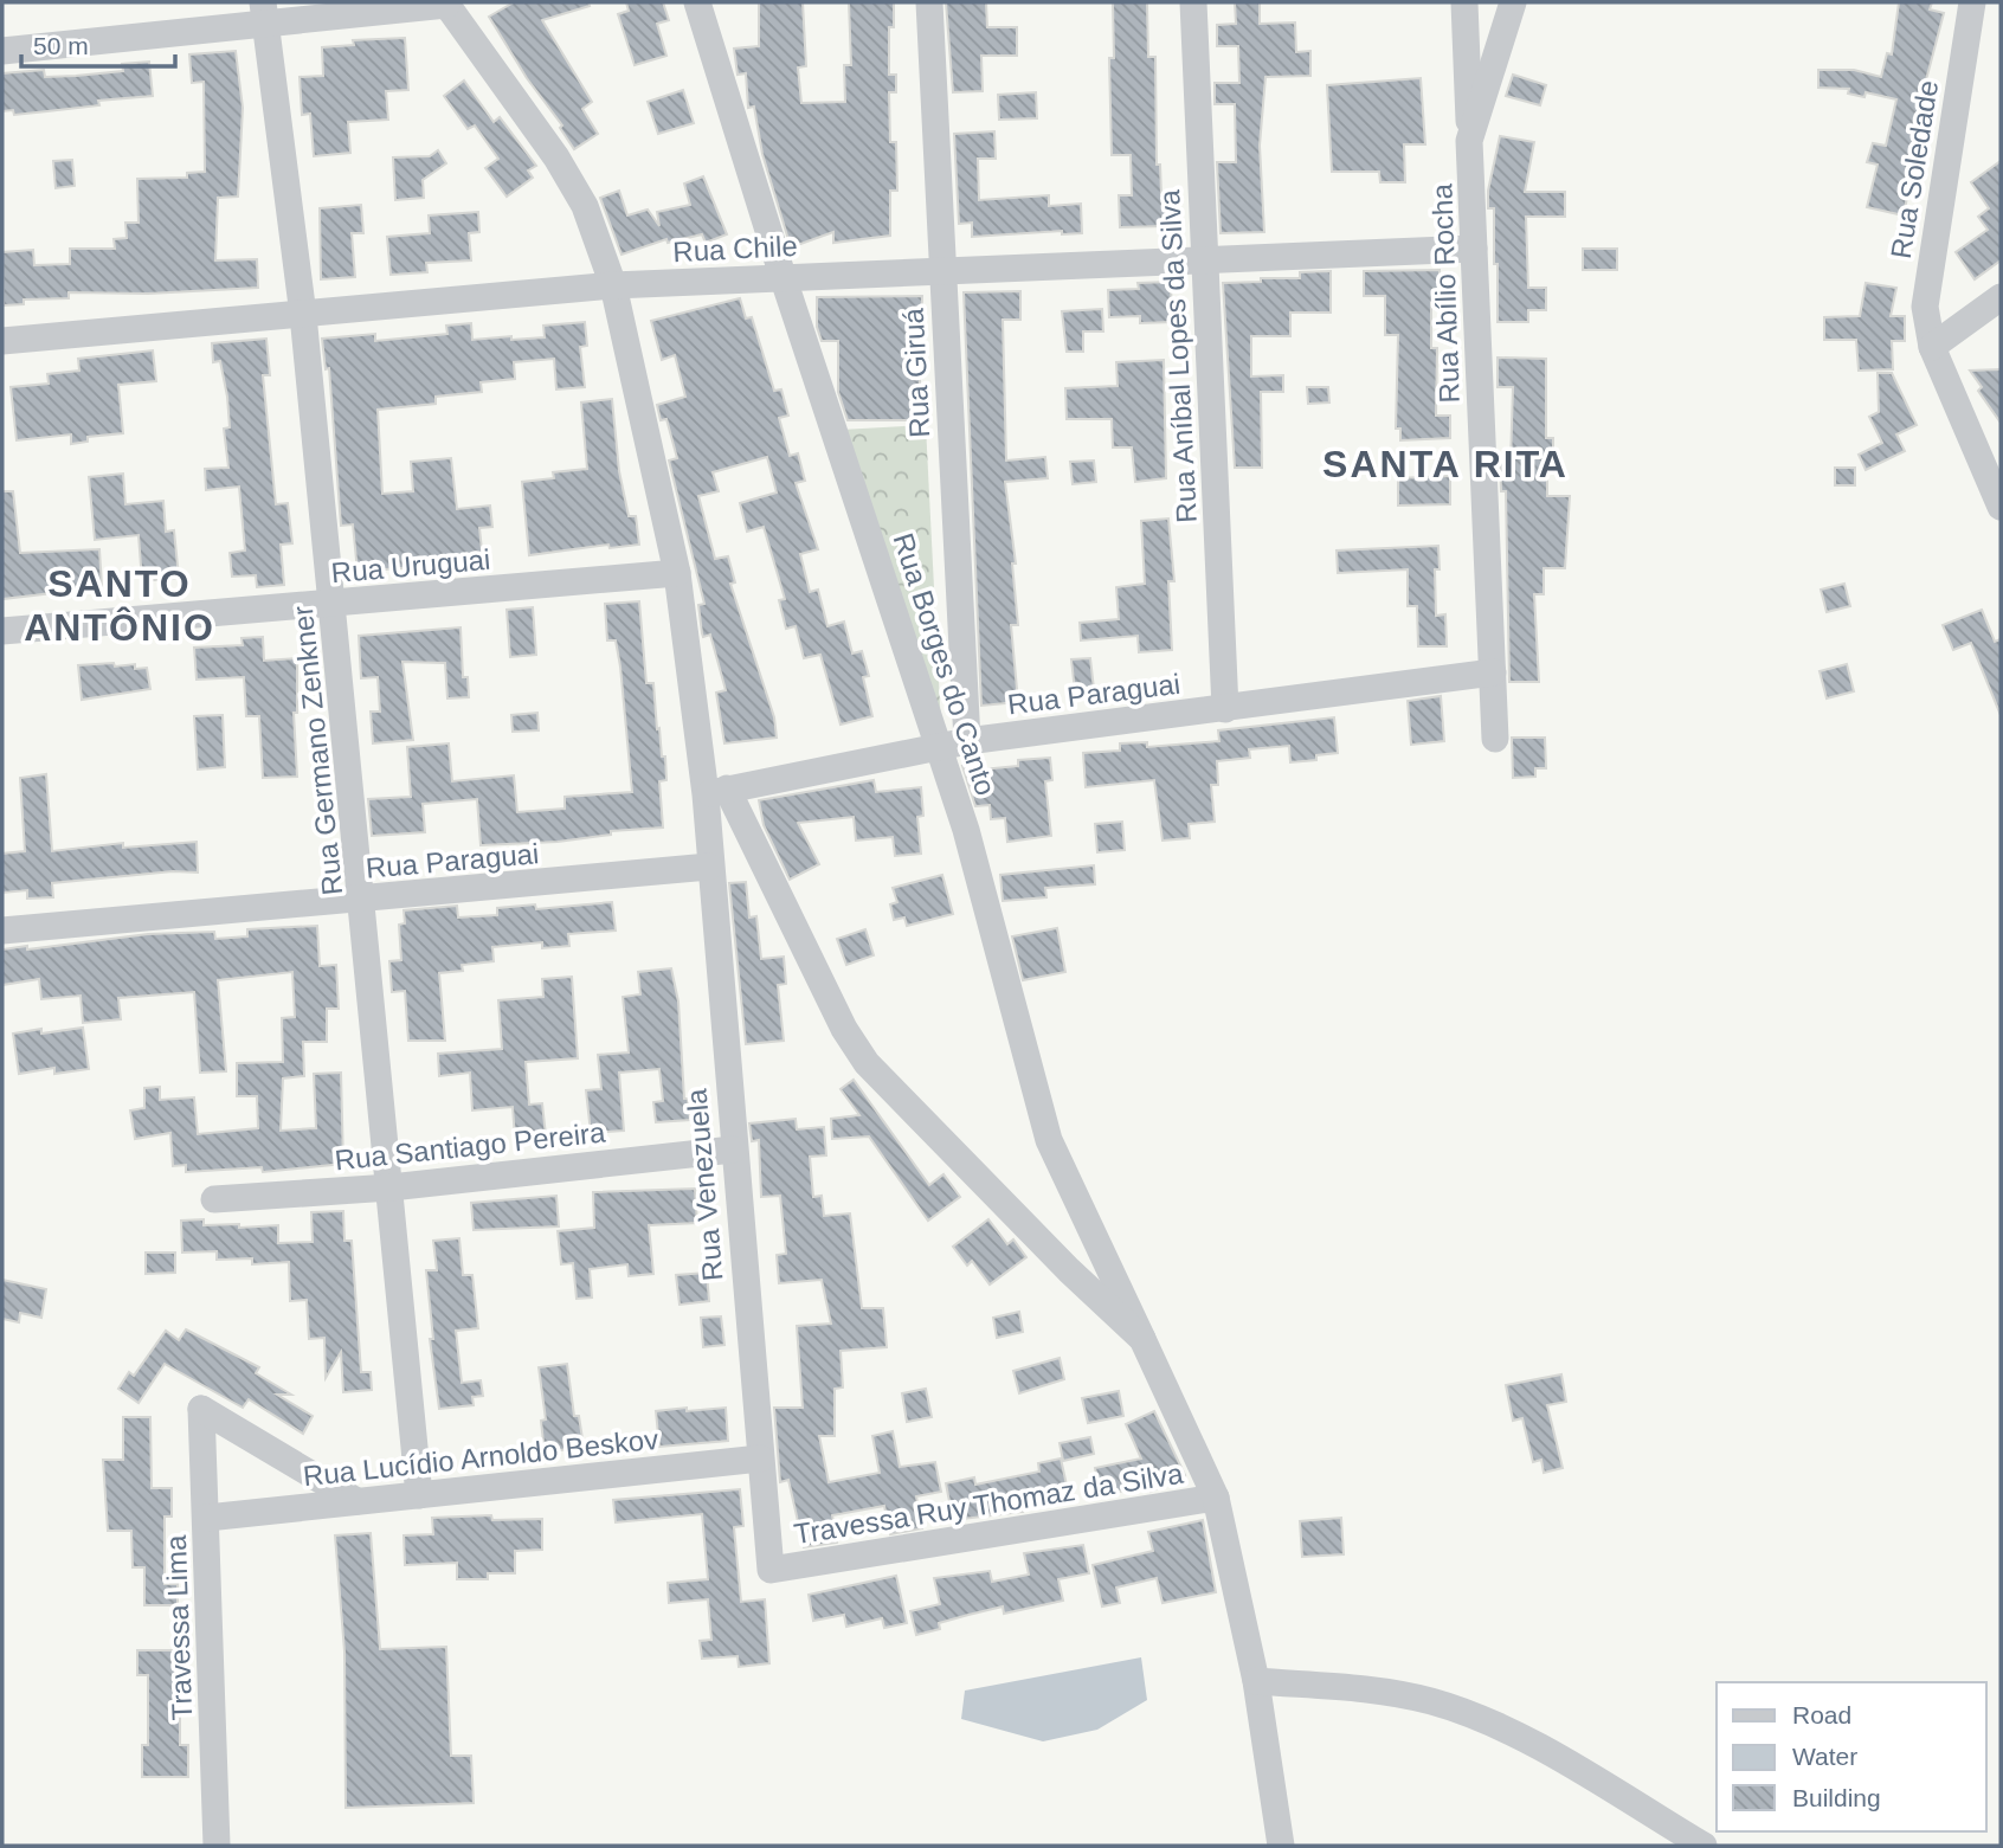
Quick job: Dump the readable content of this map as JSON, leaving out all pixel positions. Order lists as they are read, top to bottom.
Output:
{
  "streets": {
    "street": [
      "Rua Soledade",
      "Rua Chile",
      "Rua Abílio Rocha",
      "Rua Aníbal Lopes da Silva",
      "Rua Giruá",
      "Rua Uruguai",
      "Rua Borges do Canto",
      "Rua Paraguai",
      "Rua Germano Zenkner",
      "Rua Santiago Pereira",
      "Rua Venezuela",
      "Rua Lucídio Arnoldo Beskov",
      "Travessa Ruy Thomaz da Silva",
      "Travessa Lima"
    ]
  },
  "crossings": [
    ["Rua Chile", "Rua Abílio Rocha"],
    ["Rua Chile", "Rua Aníbal Lopes da Silva"],
    ["Rua Chile", "Rua Giruá"],
    ["Rua Chile", "Rua Borges do Canto"],
    ["Rua Chile", "Rua Germano Zenkner"],
    ["Rua Abílio Rocha", "Rua Paraguai"],
    ["Rua Aníbal Lopes da Silva", "Rua Paraguai"],
    ["Rua Giruá", "Rua Paraguai"],
    ["Rua Uruguai", "Rua Germano Zenkner"],
    ["Rua Borges do Canto", "Rua Paraguai"],
    ["Rua Borges do Canto", "Travessa Ruy Thomaz da Silva"],
    ["Rua Paraguai", "Rua Germano Zenkner"],
    ["Rua Paraguai", "Rua Venezuela"],
    ["Rua Germano Zenkner", "Rua Santiago Pereira"],
    ["Rua Germano Zenkner", "Rua Lucídio Arnoldo Beskov"],
    ["Rua Santiago Pereira", "Rua Venezuela"],
    ["Rua Venezuela", "Rua Lucídio Arnoldo Beskov"],
    ["Rua Venezuela", "Travessa Ruy Thomaz da Silva"],
    ["Rua Lucídio Arnoldo Beskov", "Travessa Lima"]
  ],
  "districts": ["SANTA RITA", "SANTO ANTÔNIO"],
  "legend": ["Road", "Water", "Building"],
  "scale_bar": "50 m"
}
